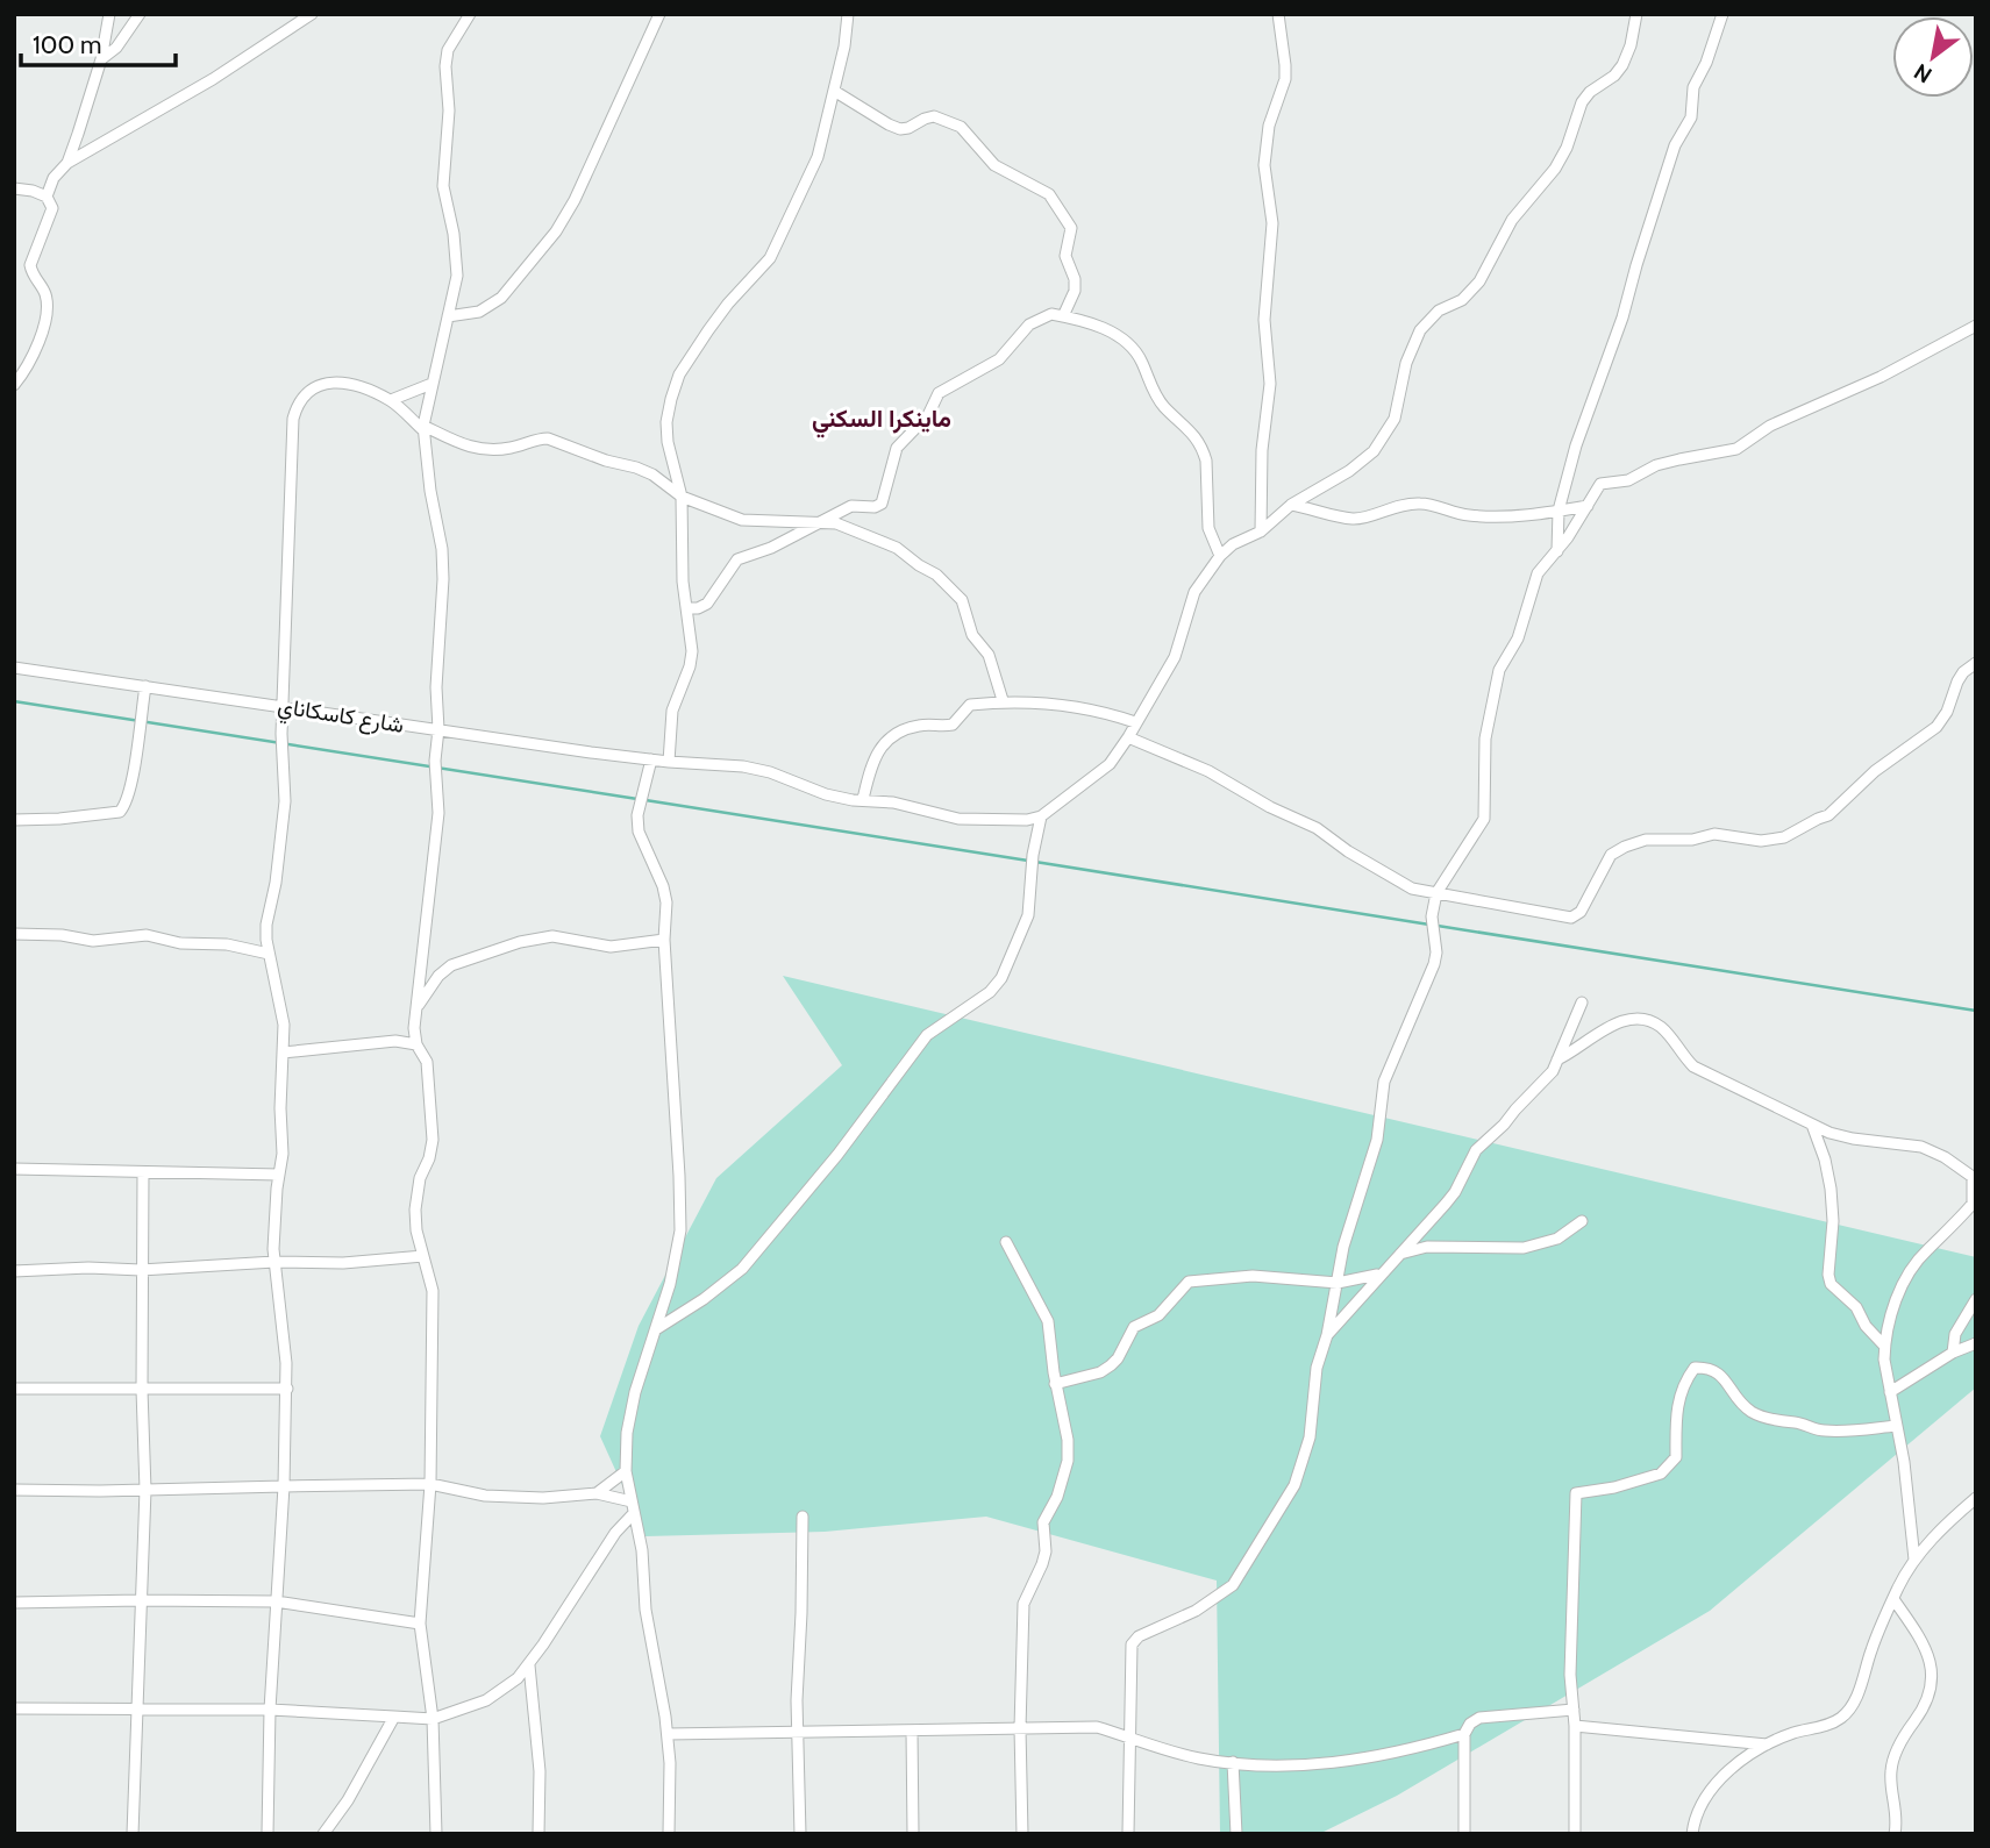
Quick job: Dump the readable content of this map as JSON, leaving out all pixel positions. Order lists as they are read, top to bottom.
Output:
{
  "streets": {
    "street": ["شارع كاسكاناي"]
  },
  "districts": ["ماينكرا السكني"],
  "scale_bar": "100 m",
  "north": "bottom left"
}
